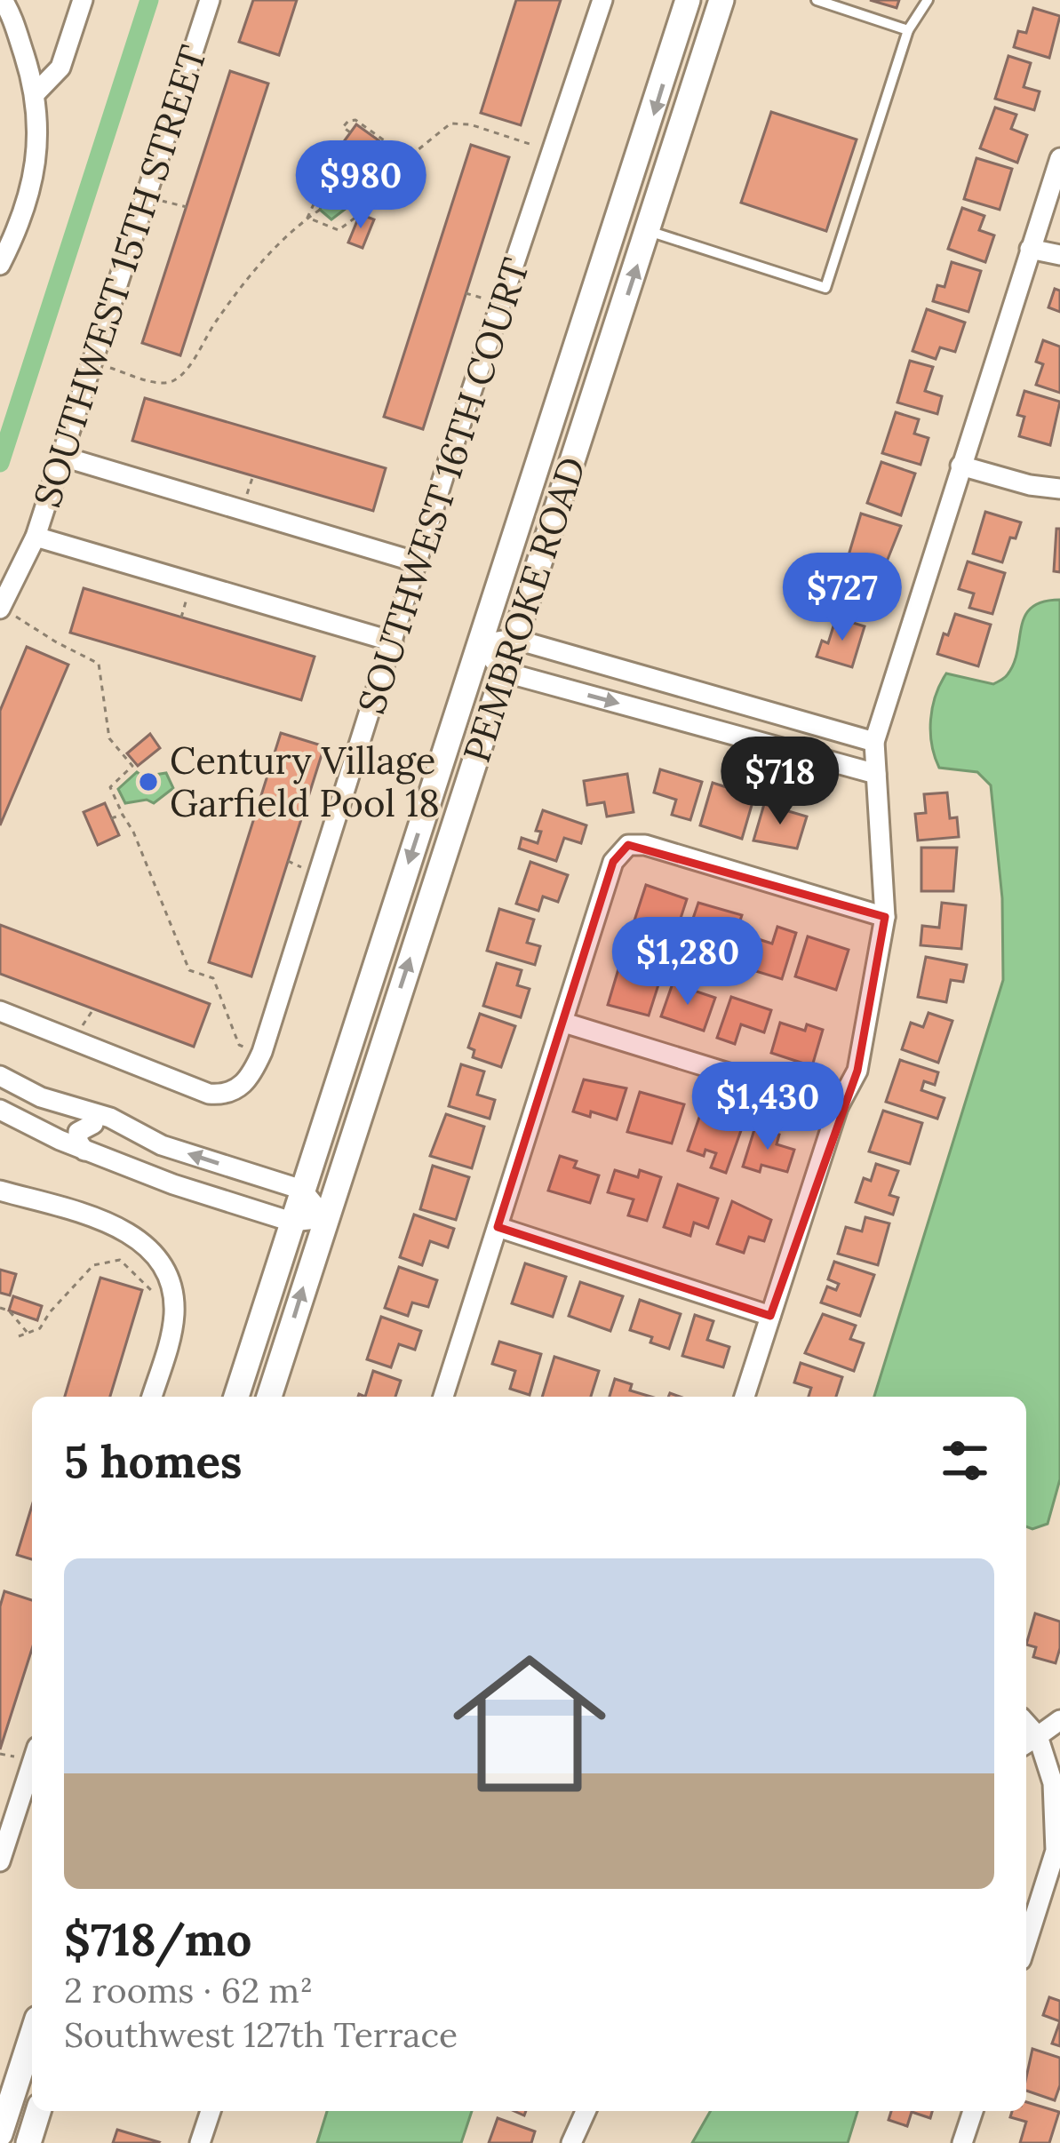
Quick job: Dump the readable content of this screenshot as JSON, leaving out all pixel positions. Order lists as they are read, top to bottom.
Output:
{
  "streets": {
    "main road": ["PEMBROKE ROAD"],
    "street": ["SOUTHWEST 15TH STREET", "SOUTHWEST 16TH COURT"]
  },
  "places": ["Century Village Garfield Pool 18"],
  "page": {
    "price": [
      "$980",
      "$727",
      "$718",
      "$1,280",
      "$1,430"
    ],
    "heading": "5 homes",
    "list": [
      {
        "name": "$718/mo",
        "note": "2 rooms · 62 m² · Southwest 127th Terrace"
      }
    ]
  }
}
